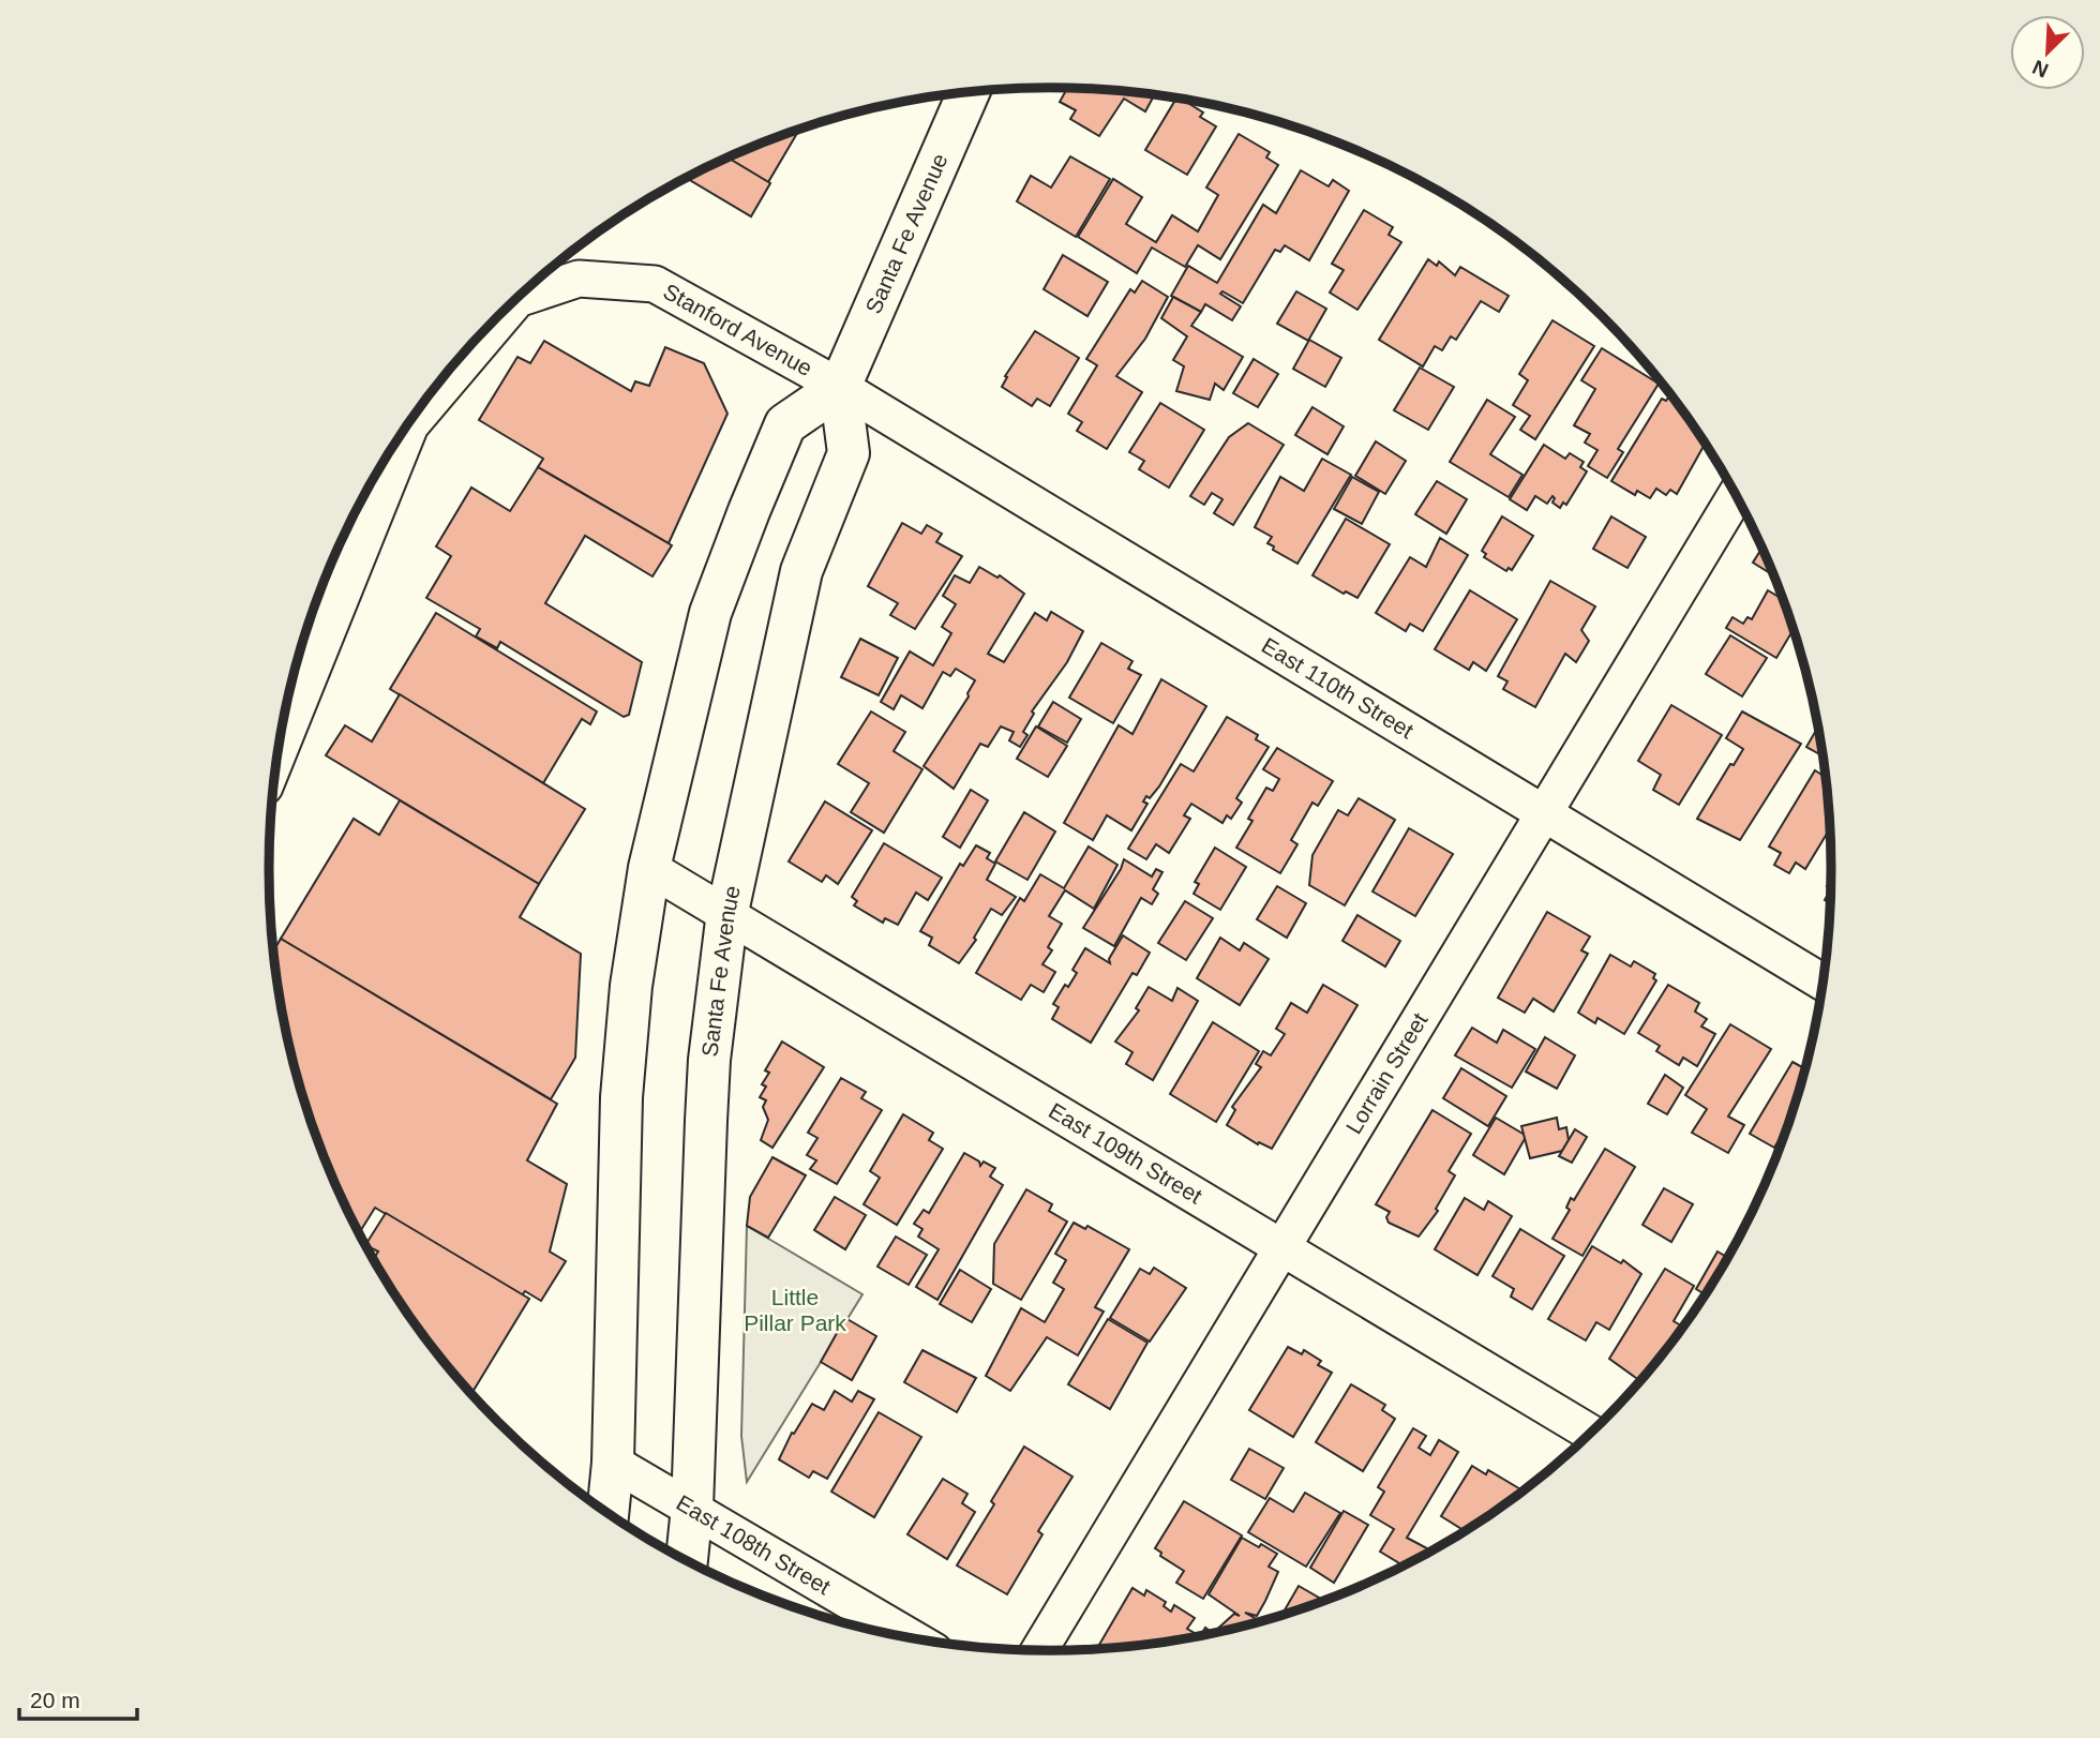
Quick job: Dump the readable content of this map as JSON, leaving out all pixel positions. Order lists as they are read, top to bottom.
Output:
{
  "streets": {
    "street": [
      "Santa Fe Avenue",
      "Stanford Avenue",
      "East 110th Street",
      "Lorrain Street",
      "East 109th Street",
      "East 108th Street"
    ]
  },
  "crossings": [
    ["Santa Fe Avenue", "Stanford Avenue"],
    ["Santa Fe Avenue", "East 110th Street"],
    ["Santa Fe Avenue", "East 109th Street"],
    ["Santa Fe Avenue", "East 108th Street"],
    ["Stanford Avenue", "East 110th Street"],
    ["East 110th Street", "Lorrain Street"],
    ["Lorrain Street", "East 109th Street"]
  ],
  "parks": ["Little Pillar Park"],
  "scale_bar": "20 m",
  "north": "bottom left"
}
